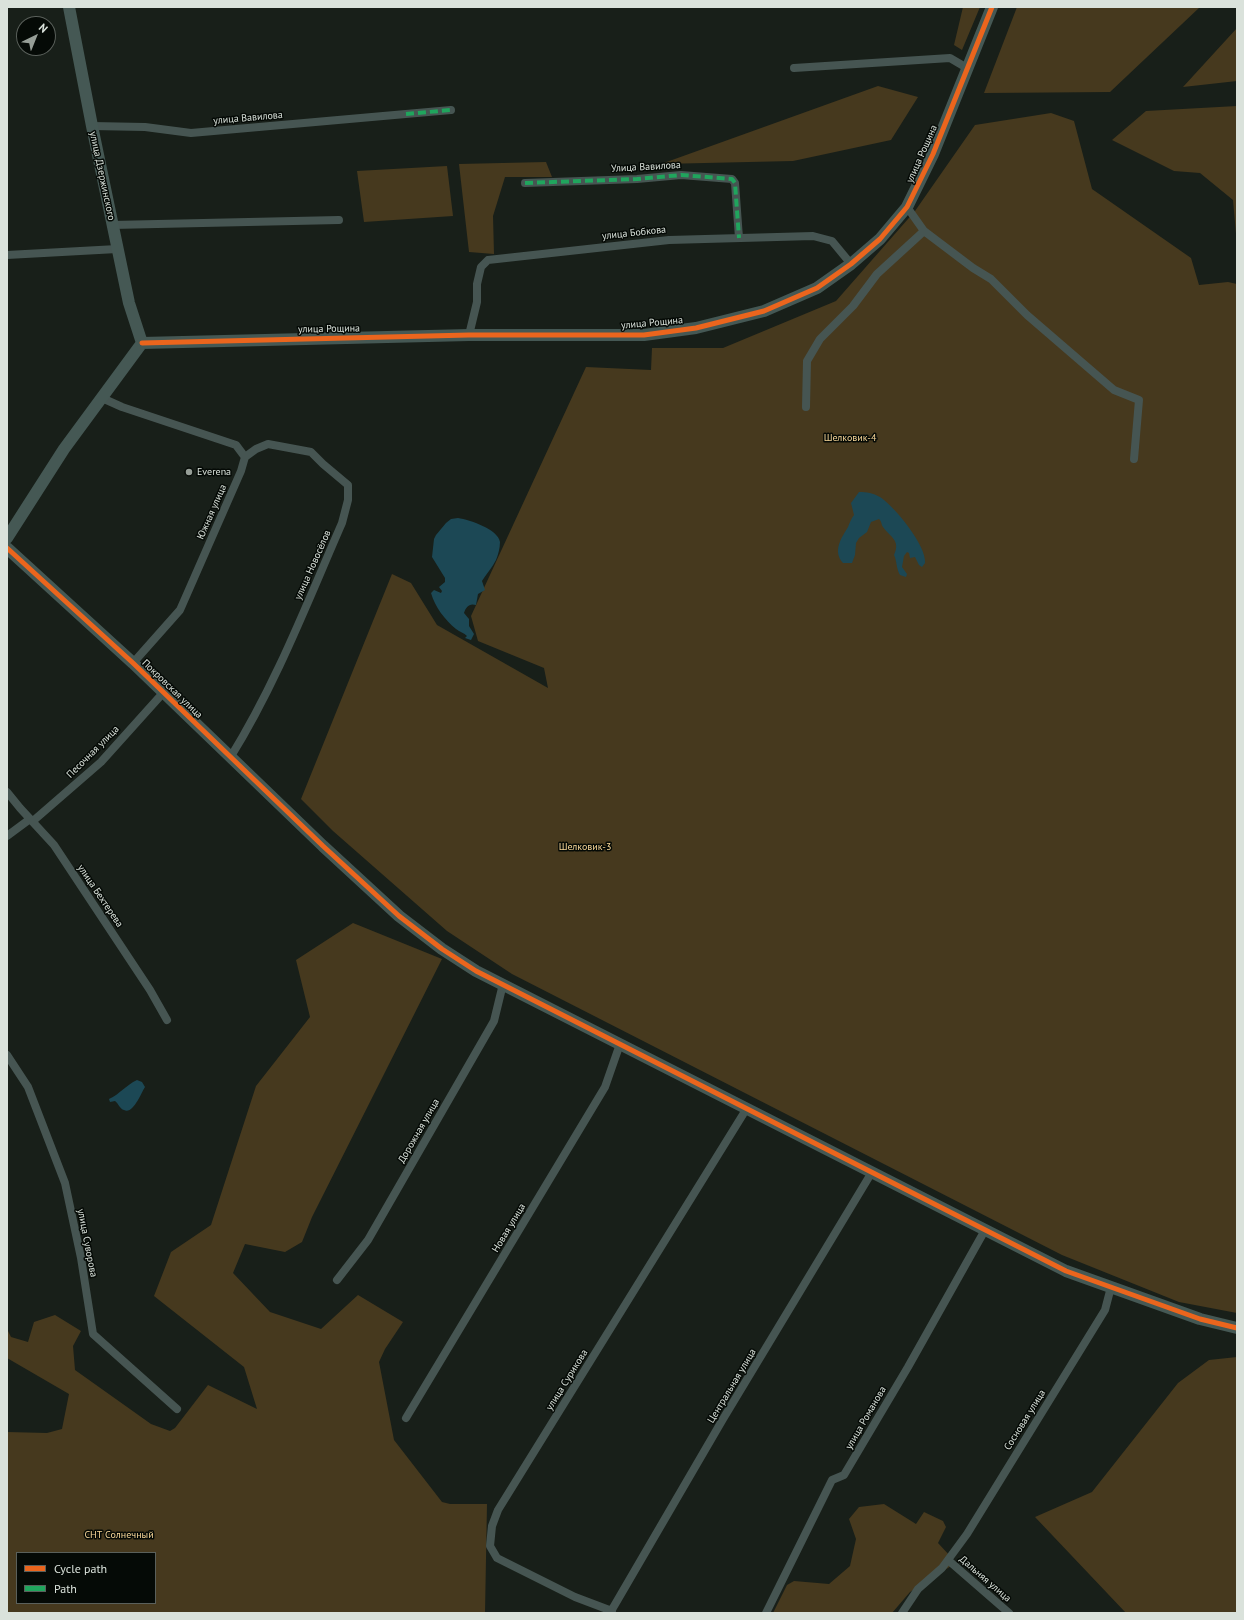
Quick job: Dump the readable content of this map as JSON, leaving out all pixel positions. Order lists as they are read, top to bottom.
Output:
{
  "streets": {
    "street": [
      "улица Вавилова",
      "улица Рощина",
      "Улица Вавилова",
      "улица Дзержинского",
      "улица Бобкова",
      "Южная улица",
      "улица Новосёлов",
      "Покровская улица",
      "Песочная улица",
      "улица Бехтерева",
      "Дорожная улица",
      "Новая улица",
      "улица Суворова",
      "улица Сурикова",
      "Центральная улица",
      "улица Романова",
      "Сосновая улица",
      "Дальняя улица"
    ]
  },
  "crossings": [
    ["улица Вавилова", "улица Дзержинского"],
    ["улица Рощина", "улица Дзержинского"],
    ["улица Рощина", "улица Бобкова"],
    ["Улица Вавилова", "улица Бобкова"],
    ["Южная улица", "улица Новосёлов"],
    ["Южная улица", "Покровская улица"],
    ["улица Новосёлов", "Покровская улица"],
    ["Покровская улица", "Песочная улица"],
    ["Покровская улица", "Дорожная улица"],
    ["Покровская улица", "Новая улица"],
    ["Покровская улица", "улица Сурикова"],
    ["Покровская улица", "Центральная улица"],
    ["Покровская улица", "улица Романова"],
    ["Покровская улица", "Сосновая улица"],
    ["Песочная улица", "улица Бехтерева"],
    ["улица Сурикова", "Центральная улица"],
    ["Сосновая улица", "Дальняя улица"]
  ],
  "parks": ["Шелковик-4", "Шелковик-3", "СНТ Солнечный"],
  "places": ["Everena"],
  "legend": ["Cycle path", "Path"],
  "north": "top right"
}
